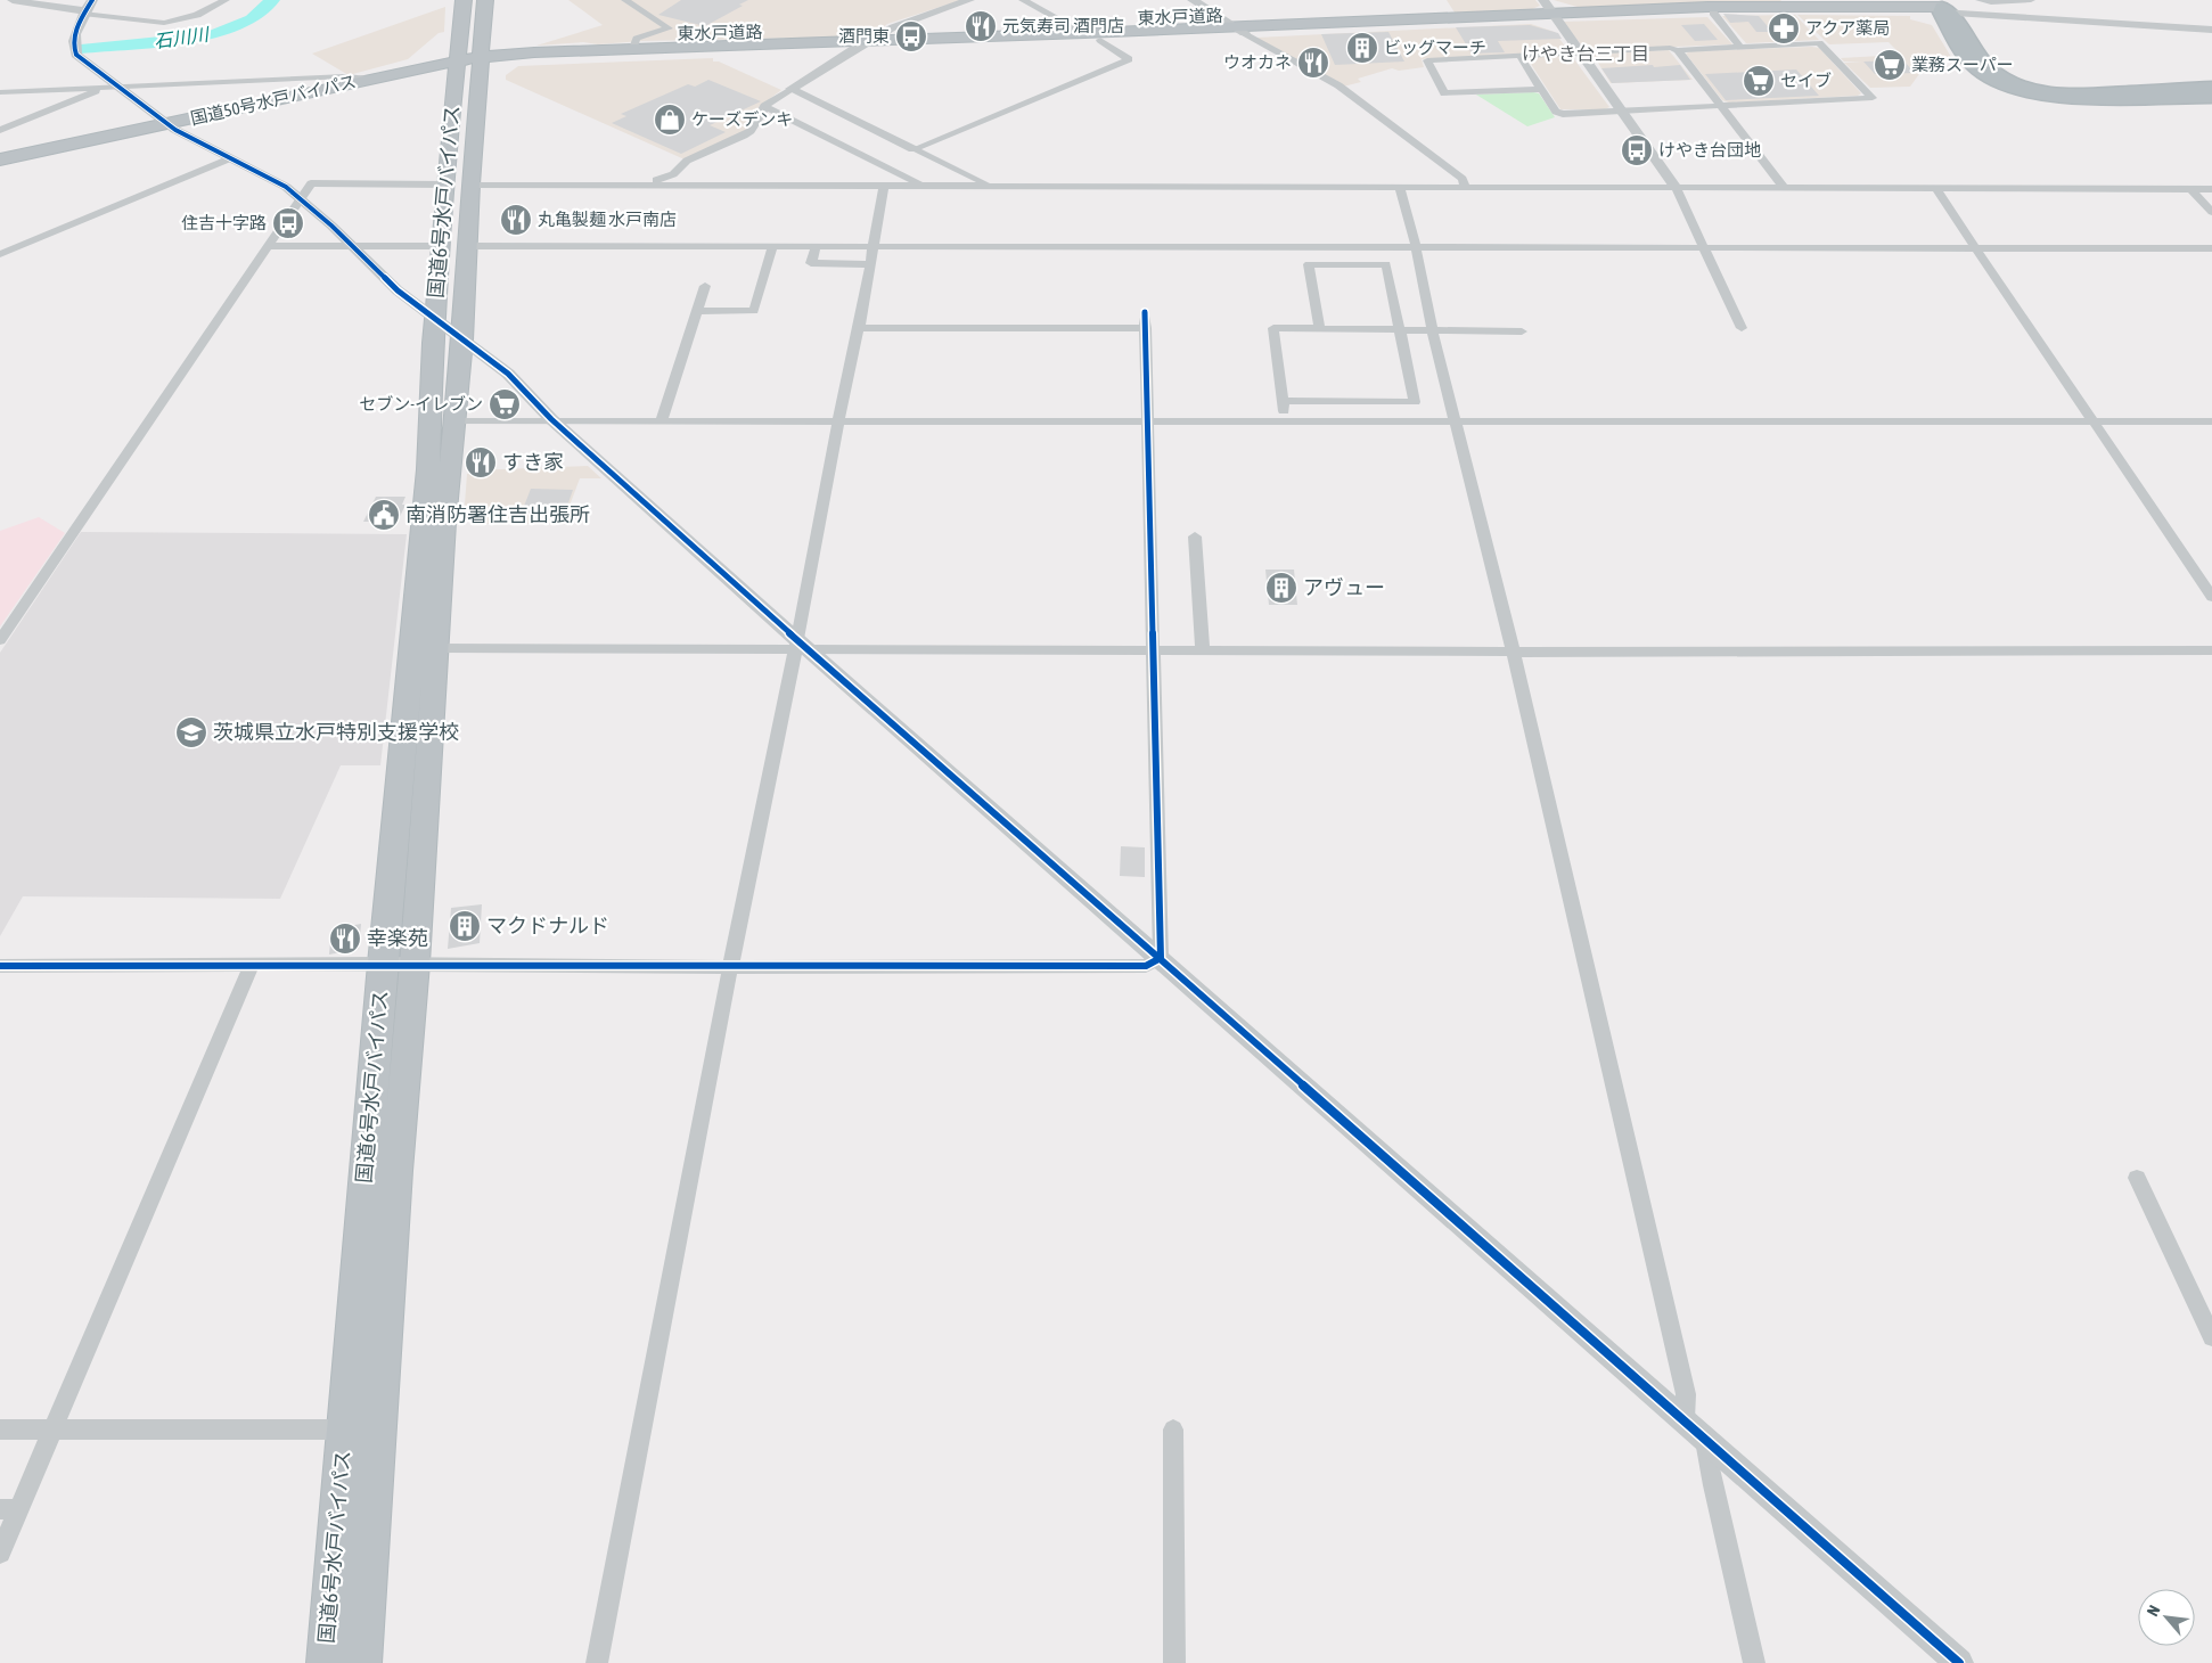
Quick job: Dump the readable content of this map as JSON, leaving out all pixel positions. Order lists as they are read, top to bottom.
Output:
{
  "streets": {
    "highway": ["東水戸道路", "国道50号水戸バイパス", "国道6号水戸バイパス"]
  },
  "crossings": [
    ["東水戸道路", "国道50号水戸バイパス"],
    ["東水戸道路", "国道6号水戸バイパス"],
    ["国道50号水戸バイパス", "国道6号水戸バイパス"]
  ],
  "districts": ["けやき台三丁目"],
  "water": ["石川川"],
  "places": {
    "restaurant": [
      "元気寿司 酒門店",
      "ウオカネ",
      "丸亀製麺 水戸南店",
      "すき家",
      "幸楽苑"
    ],
    "pharmacy": ["アクア薬局"],
    "bus stop": ["酒門東", "けやき台団地", "住吉十字路"],
    "building": ["ビッグマーチ", "アヴュー", "マクドナルド"],
    "supermarket": ["業務スーパー", "セイブ", "セブン-イレブン"],
    "shop": ["ケーズデンキ"],
    "public building": ["南消防署住吉出張所"],
    "school or university": ["茨城県立水戸特別支援学校"]
  },
  "north": "top left"
}
